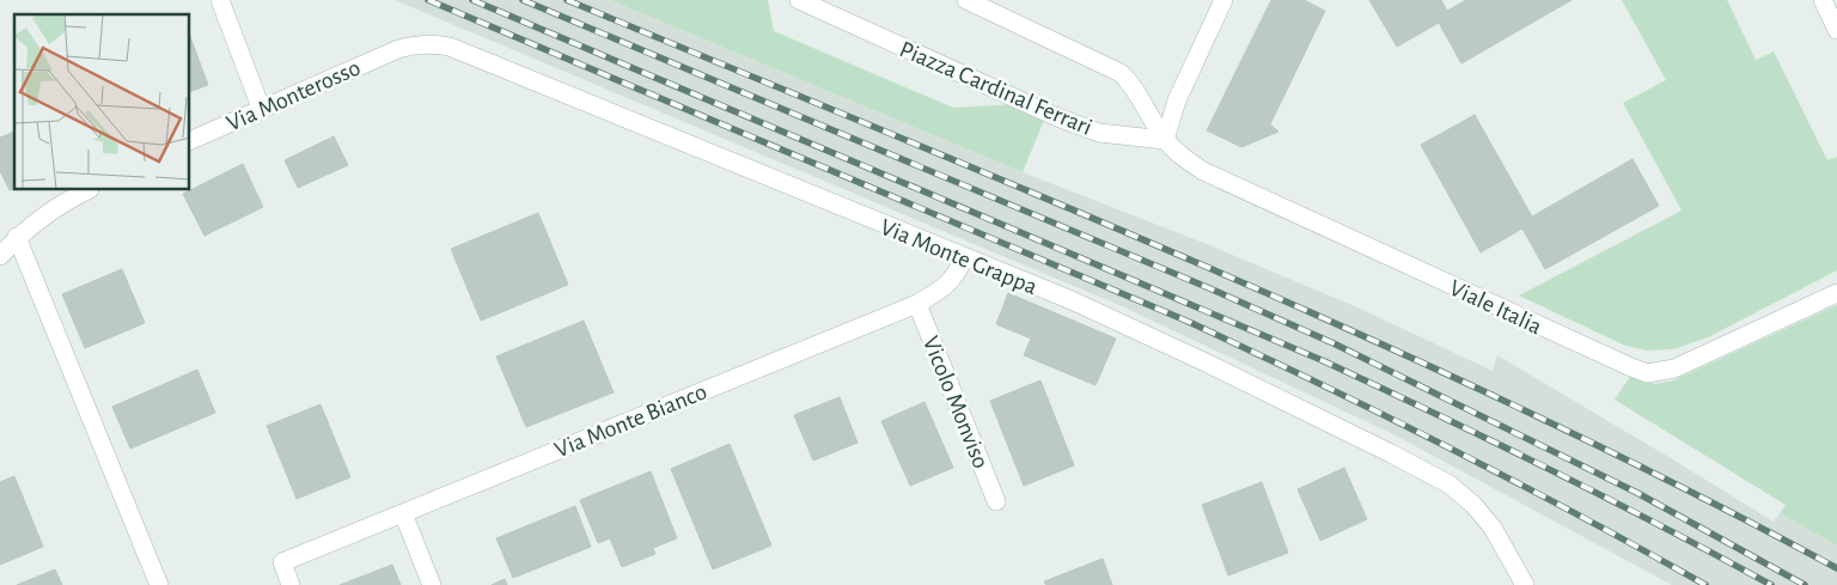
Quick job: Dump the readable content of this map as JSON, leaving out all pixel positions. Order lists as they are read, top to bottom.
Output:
{
  "streets": {
    "street": [
      "Piazza Cardinal Ferrari",
      "Via Monterosso",
      "Via Monte Grappa",
      "Viale Italia",
      "Vicolo Monviso",
      "Via Monte Bianco"
    ]
  },
  "crossings": [
    ["Piazza Cardinal Ferrari", "Viale Italia"],
    ["Via Monterosso", "Via Monte Grappa"],
    ["Via Monte Grappa", "Via Monte Bianco"],
    ["Vicolo Monviso", "Via Monte Bianco"]
  ]
}
